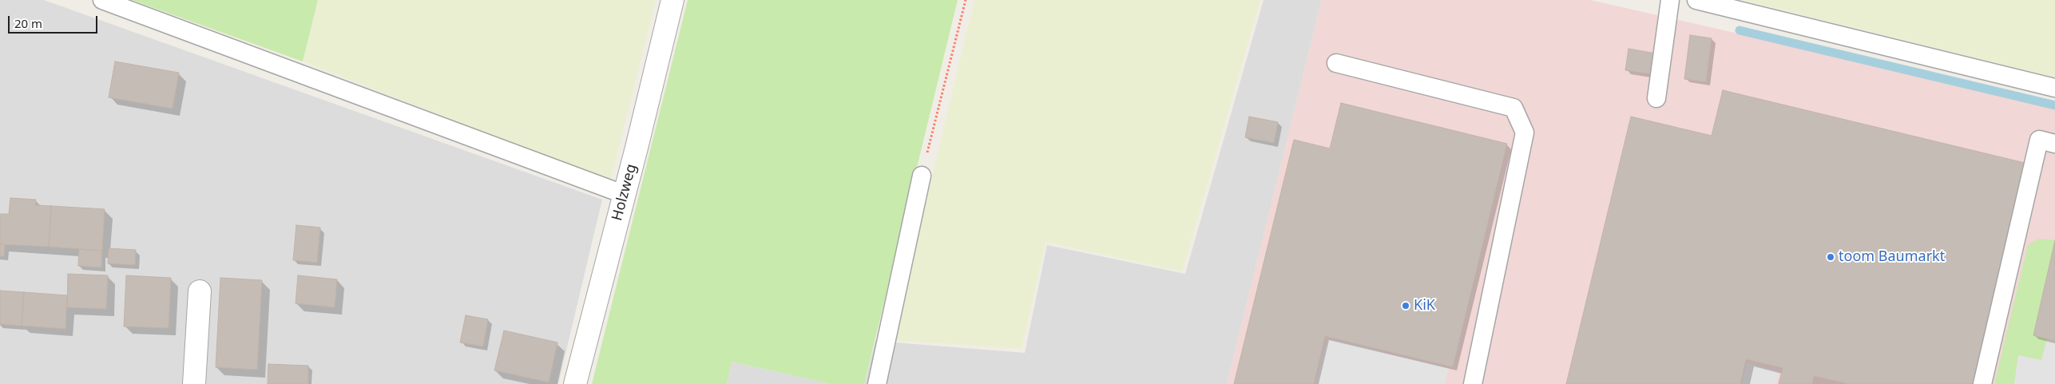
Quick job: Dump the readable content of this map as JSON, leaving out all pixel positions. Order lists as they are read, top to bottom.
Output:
{
  "streets": {
    "street": ["Holzweg"]
  },
  "places": ["toom Baumarkt", "KiK"],
  "scale_bar": "20 m"
}
